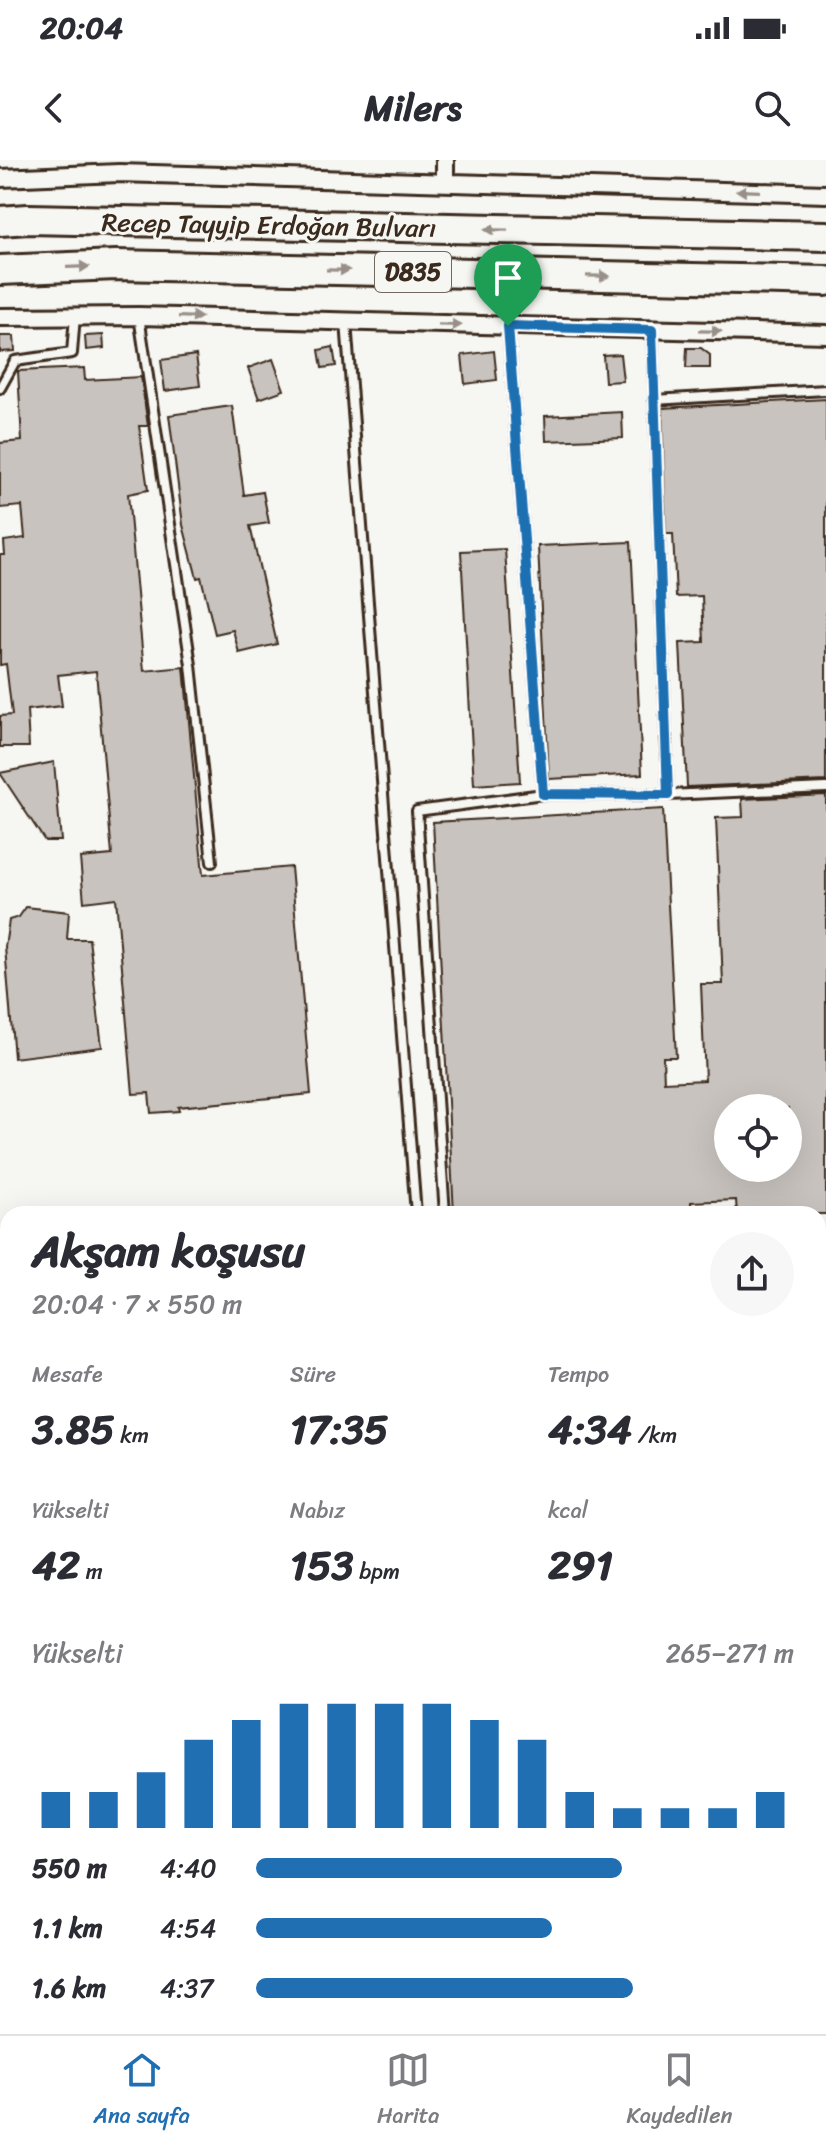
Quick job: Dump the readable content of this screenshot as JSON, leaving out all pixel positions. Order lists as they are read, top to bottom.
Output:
{
  "streets": {
    "highway": ["Recep Tayyip Erdoğan Bulvarı", "D835"]
  },
  "page": {
    "status": "20:04",
    "header": "Milers",
    "heading": ["Akşam koşusu", "20:04 · 7 × 550 m"],
    "stats": [
      ["Mesafe", "3.85 km"],
      ["Süre", "17:35"],
      ["Tempo", "4:34 /km"],
      ["Yükselti", "42 m"],
      ["Nabız", "153 bpm"],
      ["kcal", "291"]
    ],
    "chart": ["Yükselti", "265–271 m"],
    "list": [
      {
        "name": "550 m",
        "note": "4:40"
      },
      {
        "name": "1.1 km",
        "note": "4:54"
      },
      {
        "name": "1.6 km",
        "note": "4:37"
      }
    ],
    "tabs": ["Ana sayfa", "Harita", "Kaydedilen"]
  }
}
